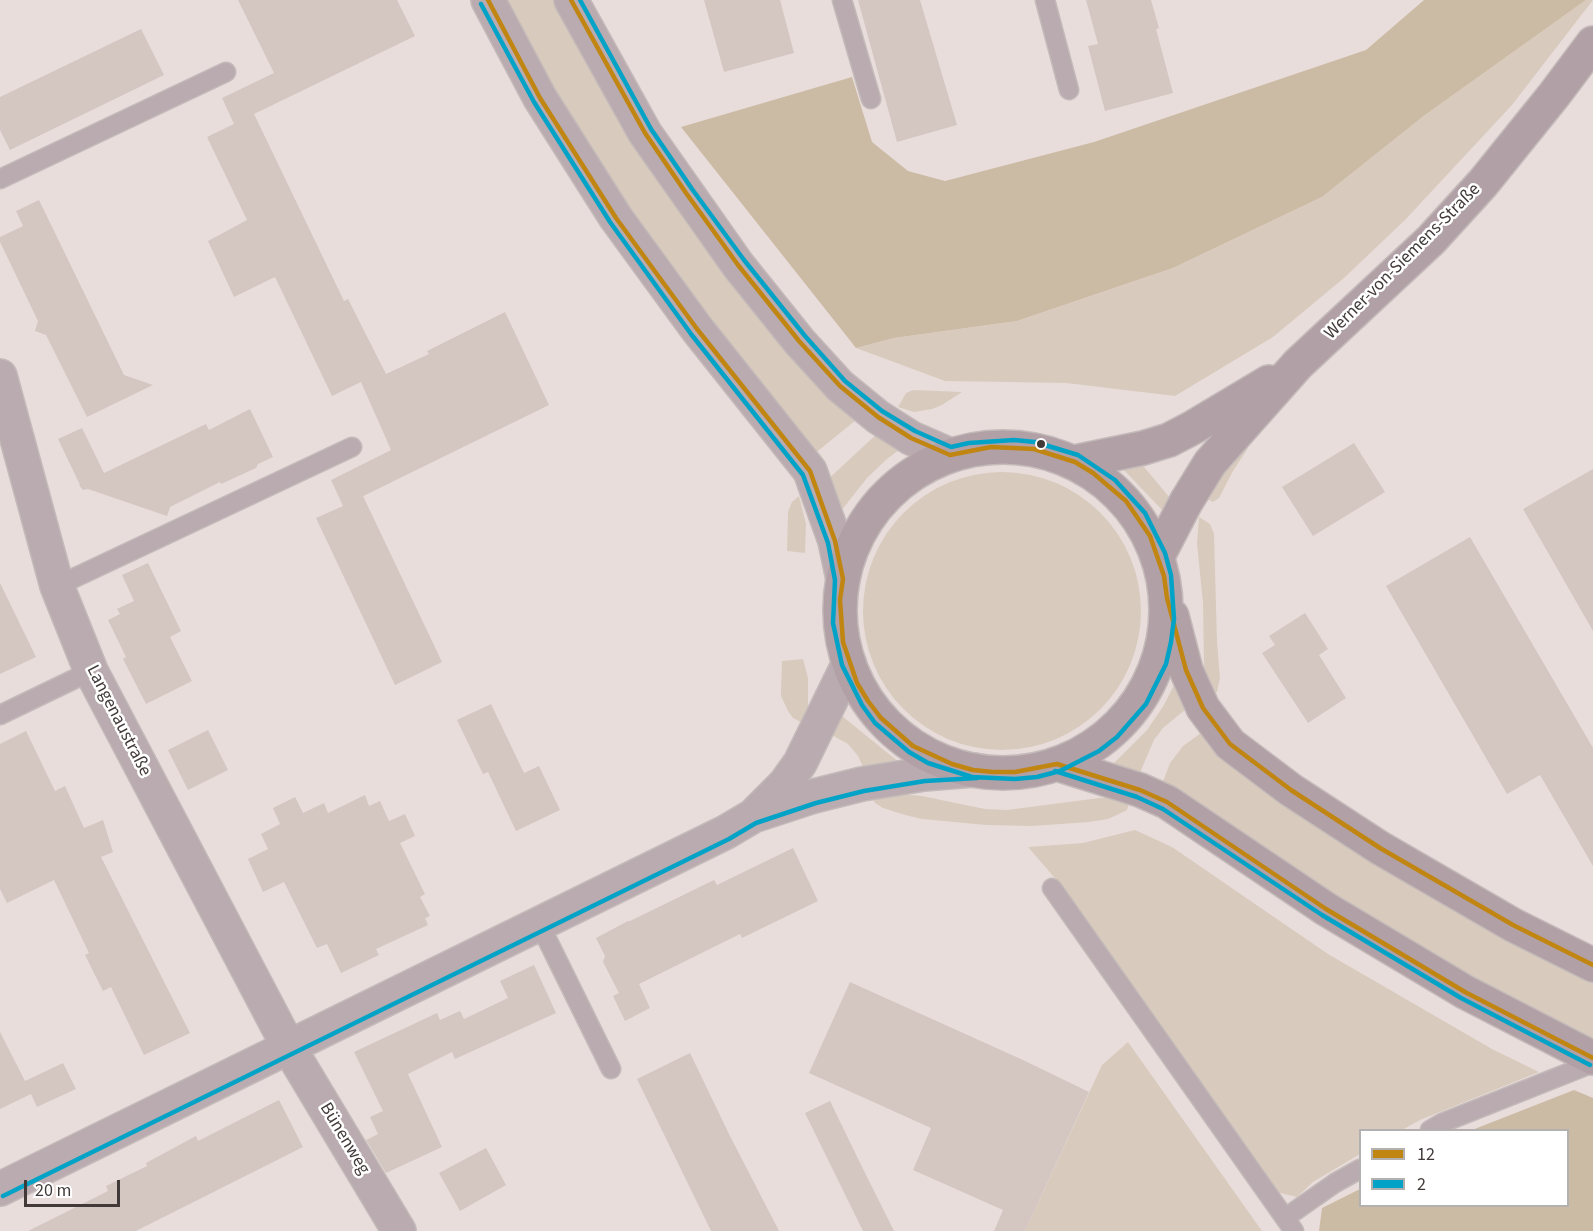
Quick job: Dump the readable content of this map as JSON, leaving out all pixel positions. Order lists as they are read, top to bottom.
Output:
{
  "streets": {
    "main road": ["Werner-von-Siemens-Straße"],
    "street": ["Langenaustraße", "Bünenweg"]
  },
  "crossings": [
    ["Langenaustraße", "Bünenweg"]
  ],
  "lines": ["transit line 12", "transit line 2"],
  "legend": ["12", "2"],
  "scale_bar": "20 m"
}
